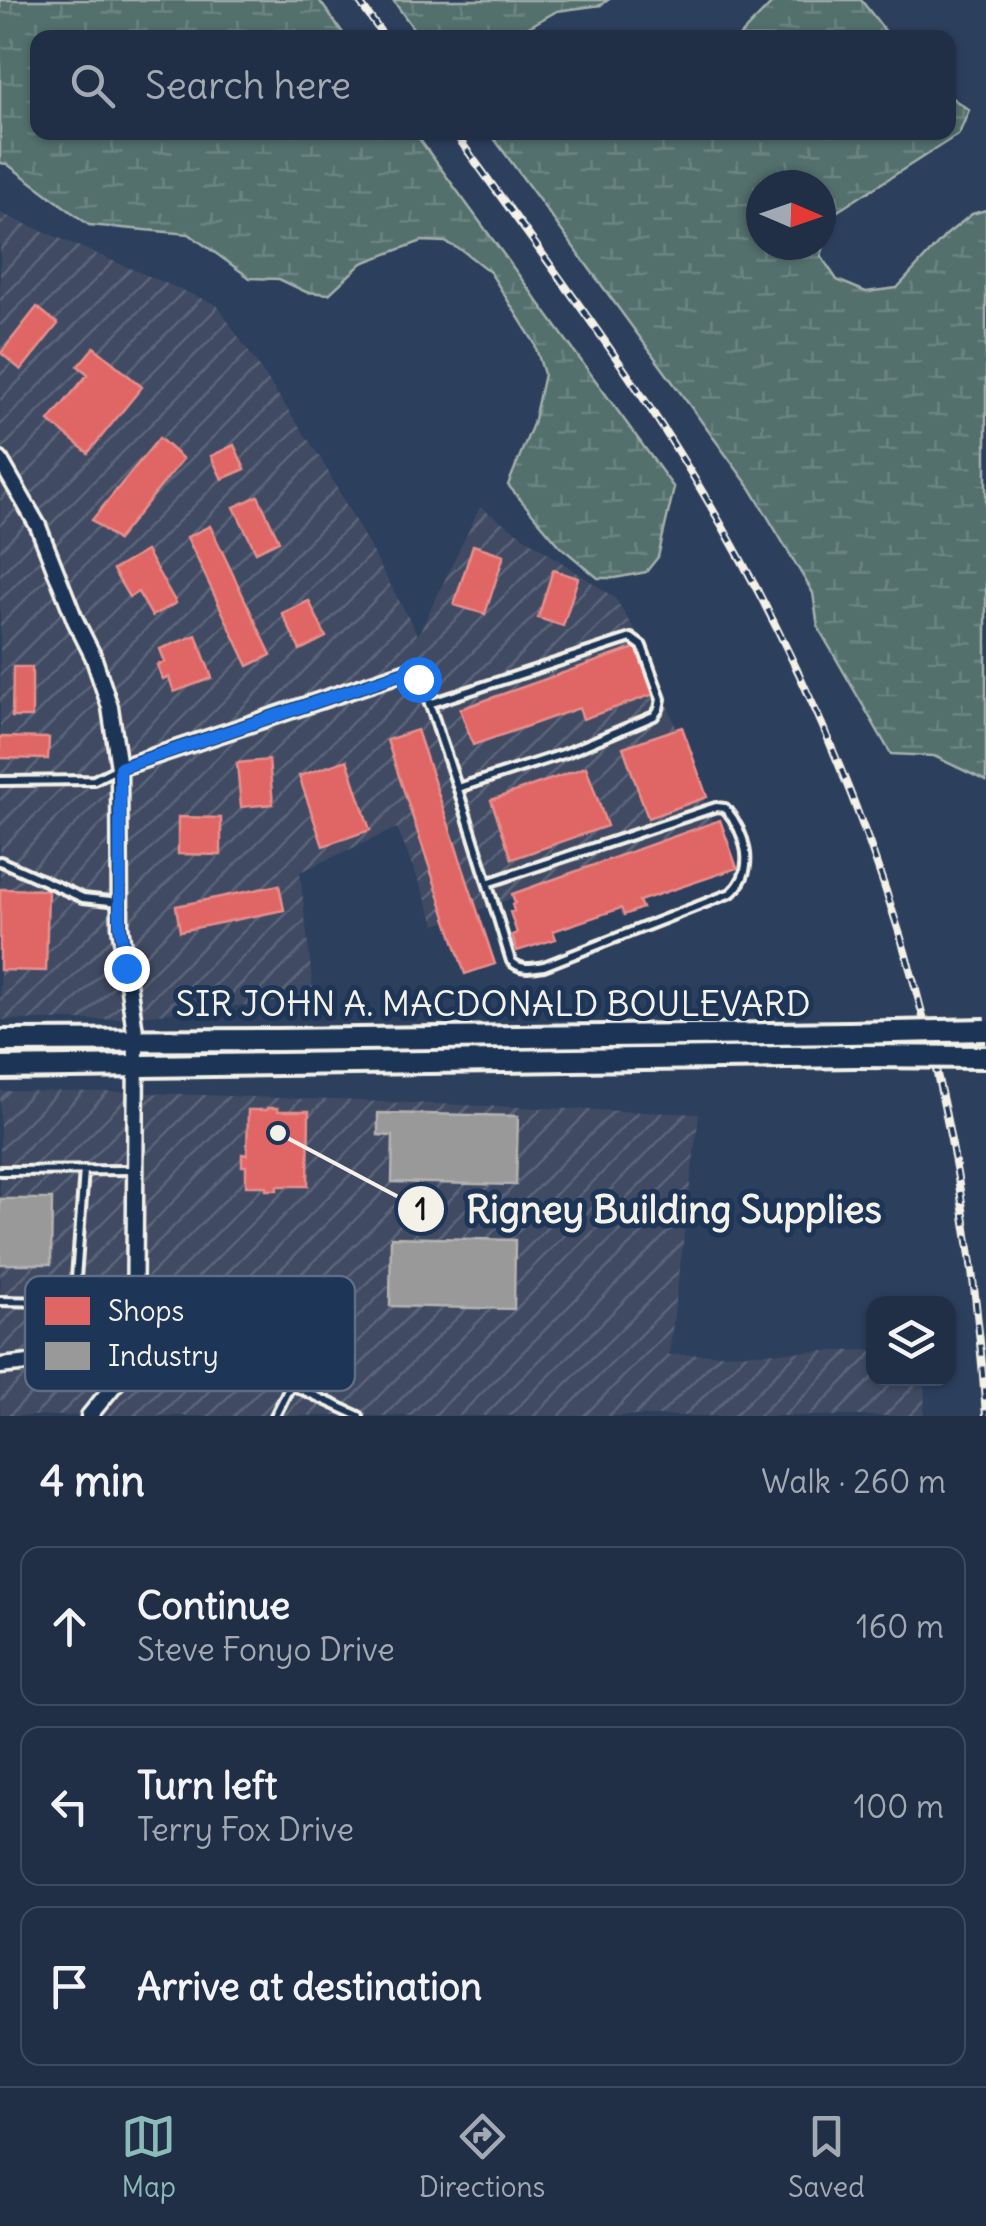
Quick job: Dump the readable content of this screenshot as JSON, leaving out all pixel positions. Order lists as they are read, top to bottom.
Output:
{
  "streets": {
    "main road": ["SIR JOHN A. MACDONALD BOULEVARD"]
  },
  "places": ["Rigney Building Supplies"],
  "legend": ["Shops", "Industry"],
  "north": "right",
  "page": {
    "search": "Search here",
    "heading": ["4 min", "Walk · 260 m"],
    "list": [
      ["Continue", "Steve Fonyo Drive", "160 m"],
      ["Turn left", "Terry Fox Drive", "100 m"],
      "Arrive at destination"
    ],
    "nav": ["Map", "Directions", "Saved"]
  }
}
